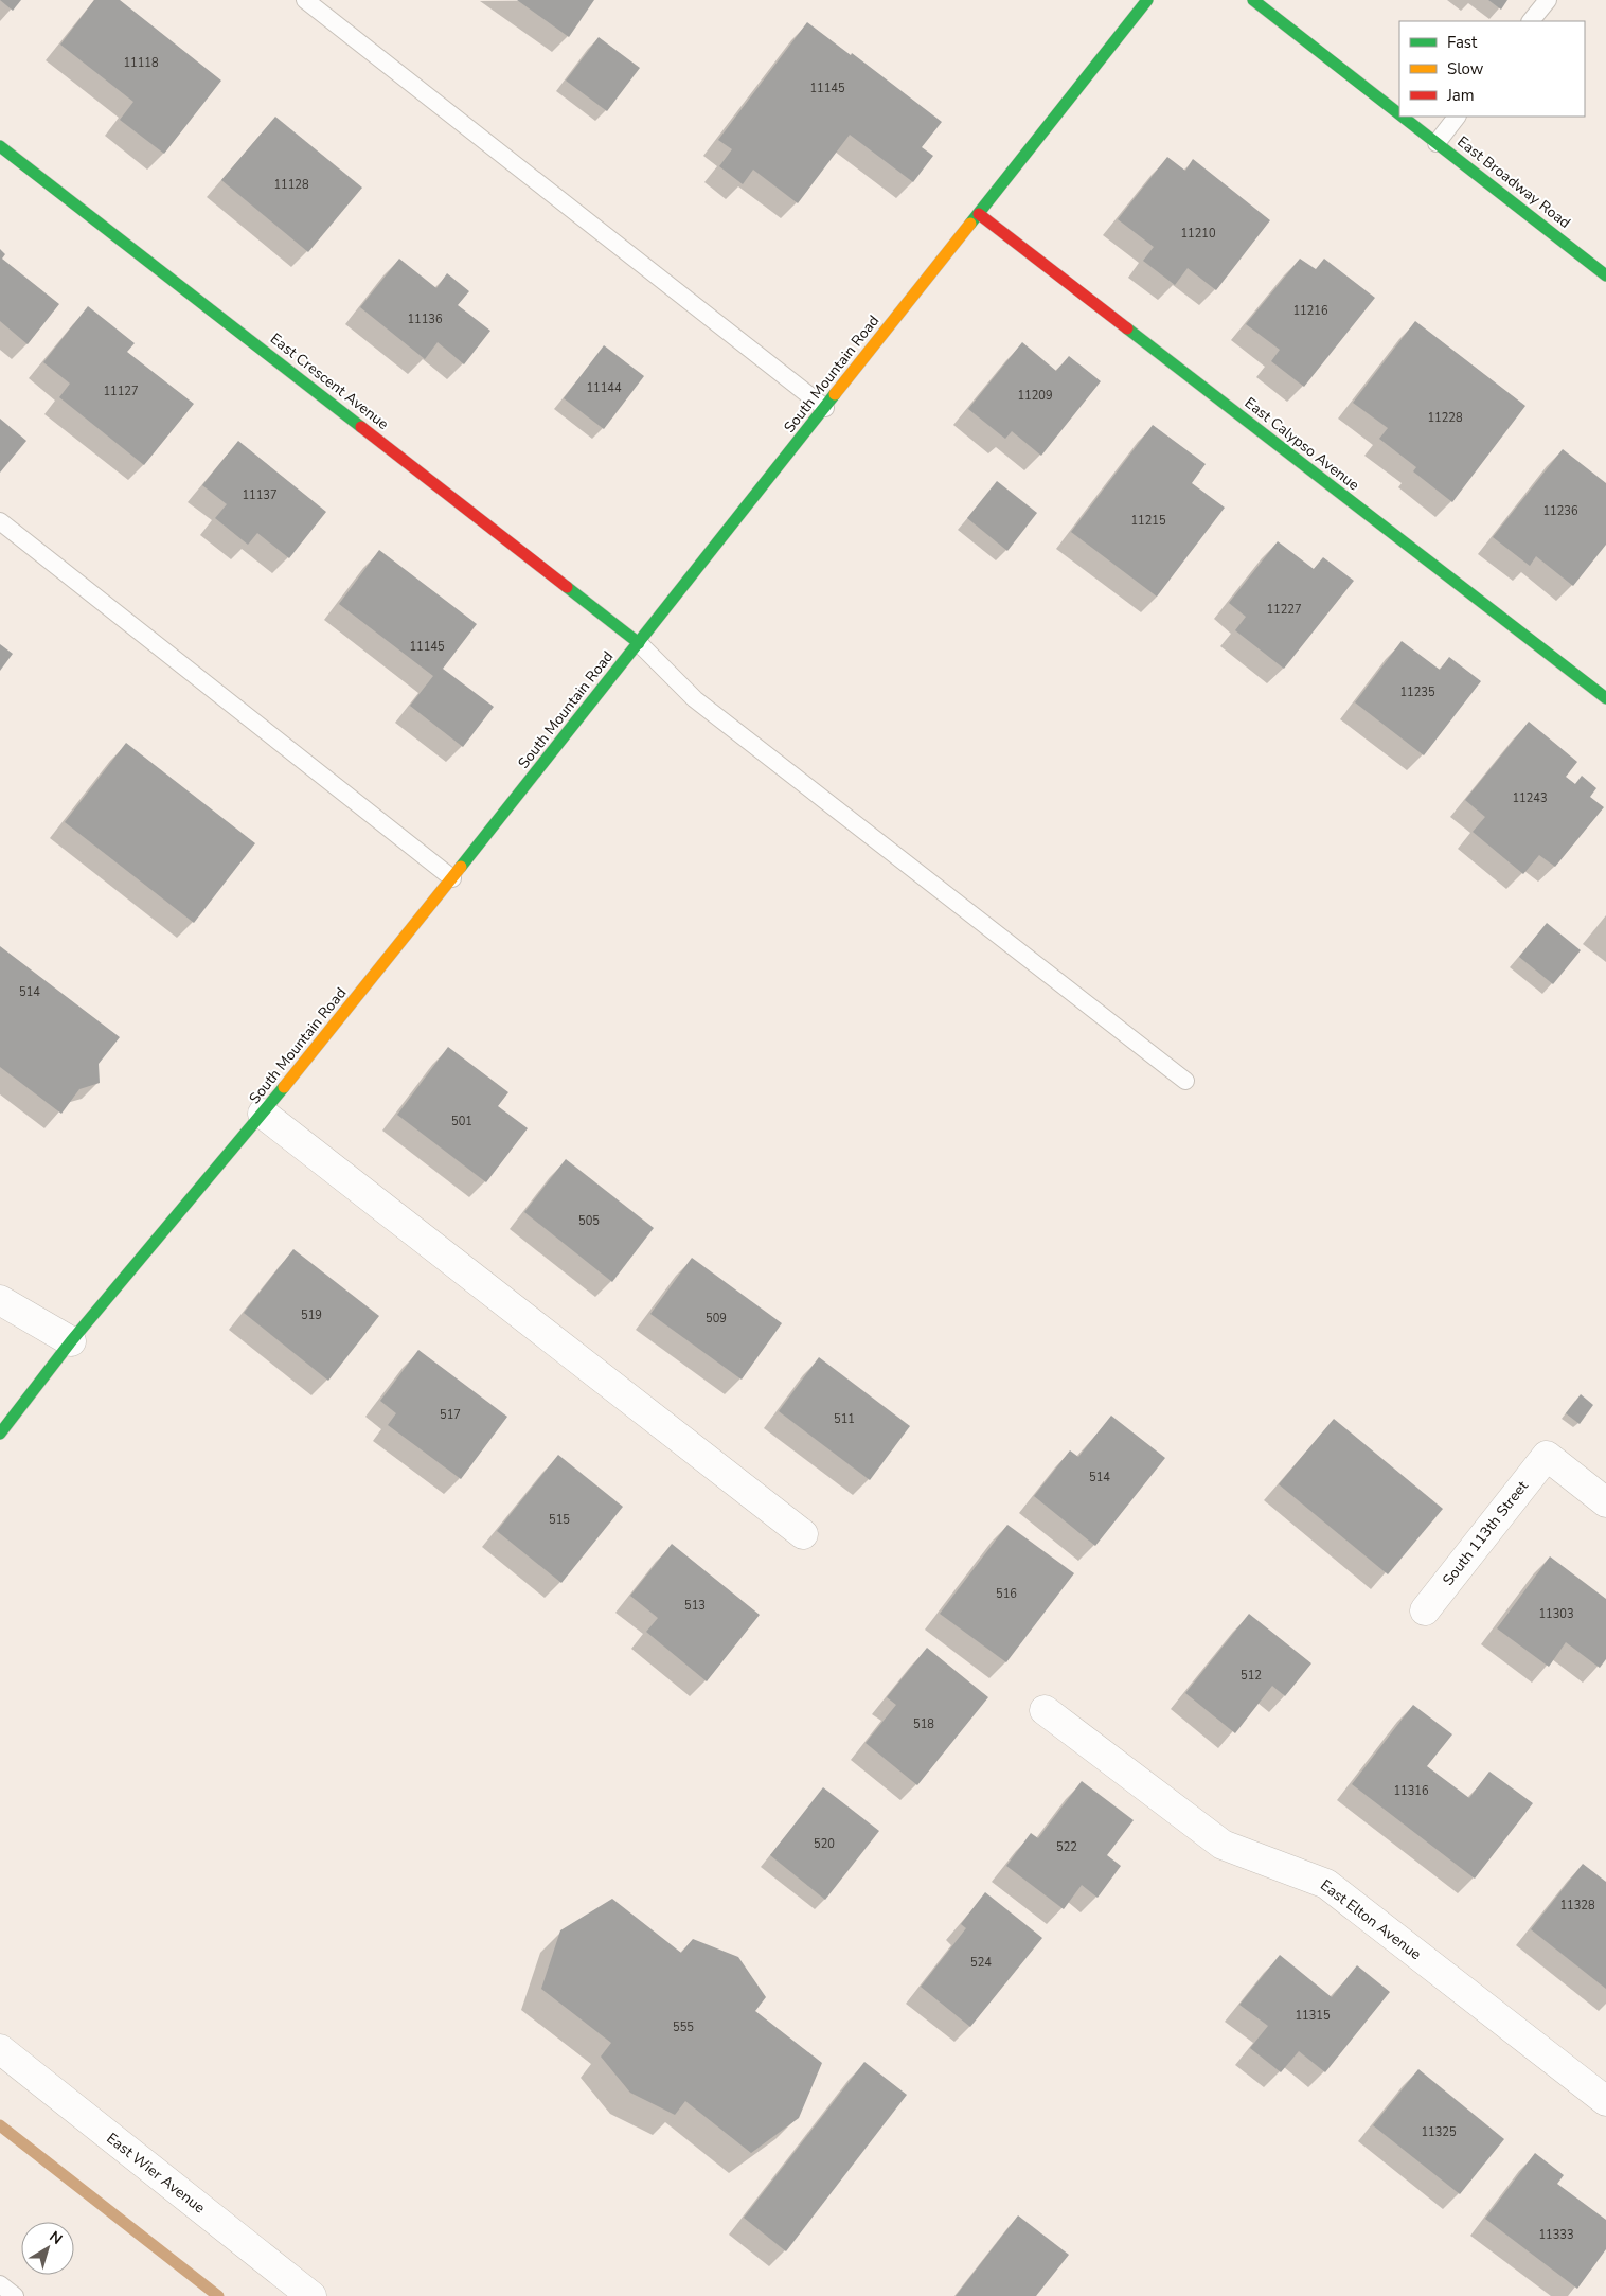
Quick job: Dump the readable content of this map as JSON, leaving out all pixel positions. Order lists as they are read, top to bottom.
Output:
{
  "streets": {
    "street": [
      "East Broadway Road",
      "South Mountain Road",
      "East Crescent Avenue",
      "East Calypso Avenue",
      "South 113th Street",
      "East Elton Avenue",
      "East Wier Avenue"
    ]
  },
  "crossings": [
    ["South Mountain Road", "East Crescent Avenue"],
    ["South Mountain Road", "East Calypso Avenue"]
  ],
  "house_numbers": [
    "11118",
    "11145",
    "11128",
    "11210",
    "11216",
    "11136",
    "11144",
    "11127",
    "11209",
    "11228",
    "11137",
    "11236",
    "11215",
    "11227",
    "11145",
    "11235",
    "11243",
    "514",
    "501",
    "505",
    "519",
    "509",
    "517",
    "511",
    "514",
    "515",
    "516",
    "513",
    "11303",
    "512",
    "518",
    "11316",
    "520",
    "522",
    "11328",
    "524",
    "11315",
    "555",
    "11325",
    "11333"
  ],
  "legend": ["Fast", "Slow", "Jam"],
  "north": "top right"
}
